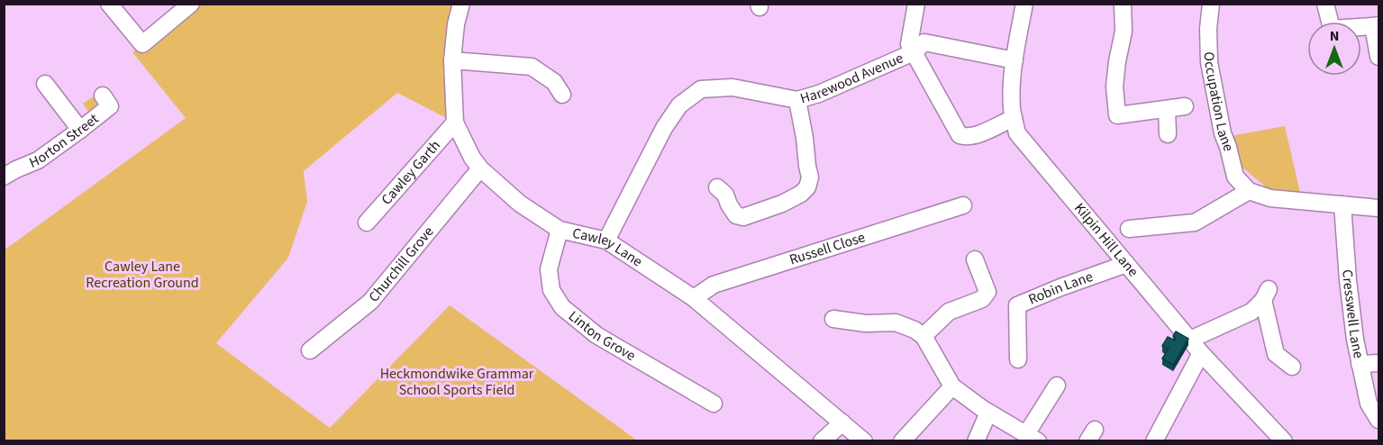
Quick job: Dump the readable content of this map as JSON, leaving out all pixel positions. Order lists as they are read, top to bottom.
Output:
{
  "streets": {
    "street": [
      "Harewood Avenue",
      "Occupation Lane",
      "Horton Street",
      "Cawley Garth",
      "Kilpin Hill Lane",
      "Cawley Lane",
      "Russell Close",
      "Churchill Grove",
      "Robin Lane",
      "Cresswell Lane",
      "Linton Grove"
    ]
  },
  "crossings": [
    ["Harewood Avenue", "Kilpin Hill Lane"],
    ["Harewood Avenue", "Cawley Lane"],
    ["Cawley Garth", "Cawley Lane"],
    ["Kilpin Hill Lane", "Robin Lane"],
    ["Cawley Lane", "Russell Close"],
    ["Cawley Lane", "Churchill Grove"],
    ["Cawley Lane", "Linton Grove"]
  ],
  "parks": ["Cawley Lane Recreation Ground", "Heckmondwike Grammar School Sports Field"],
  "north": "top"
}
